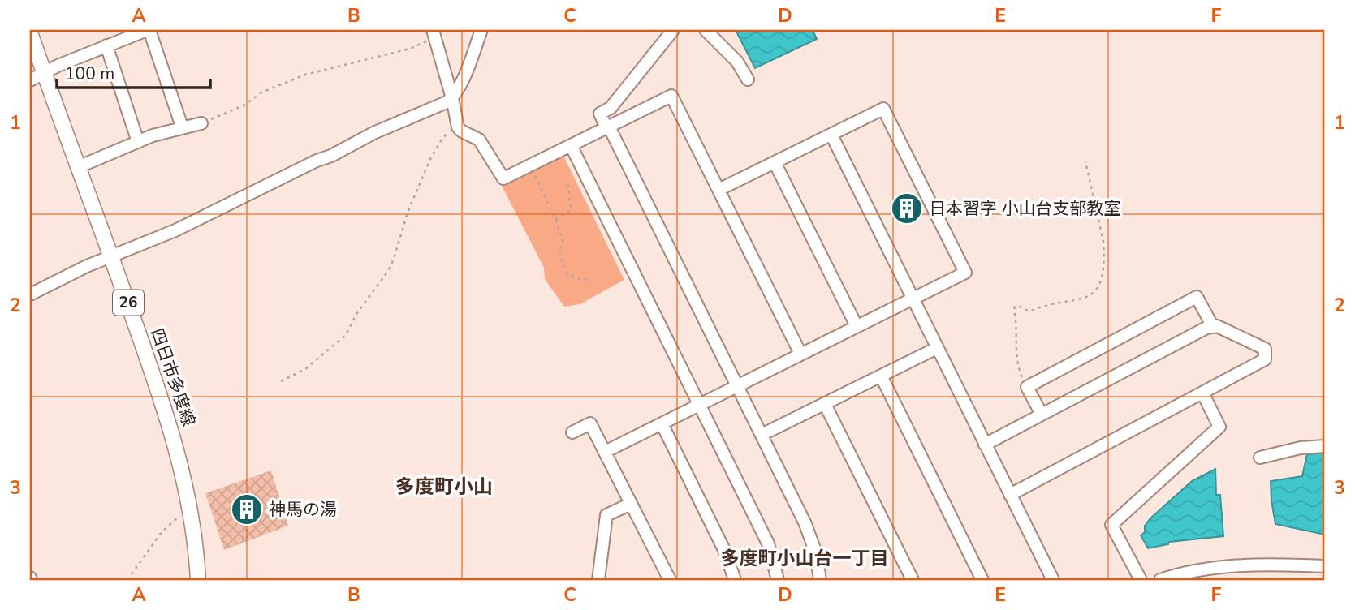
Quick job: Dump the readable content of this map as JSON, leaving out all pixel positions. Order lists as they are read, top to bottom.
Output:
{
  "streets": {
    "main road": ["26", "四日市多度線"]
  },
  "districts": ["多度町小山", "多度町小山台一丁目"],
  "places": {
    "building": ["日本習字 小山台支部教室", "神馬の湯"]
  },
  "scale_bar": "100 m",
  "grid": {
    "columns": [
      "A",
      "B",
      "C",
      "D",
      "E",
      "F"
    ],
    "rows": ["1", "2", "3"]
  }
}
